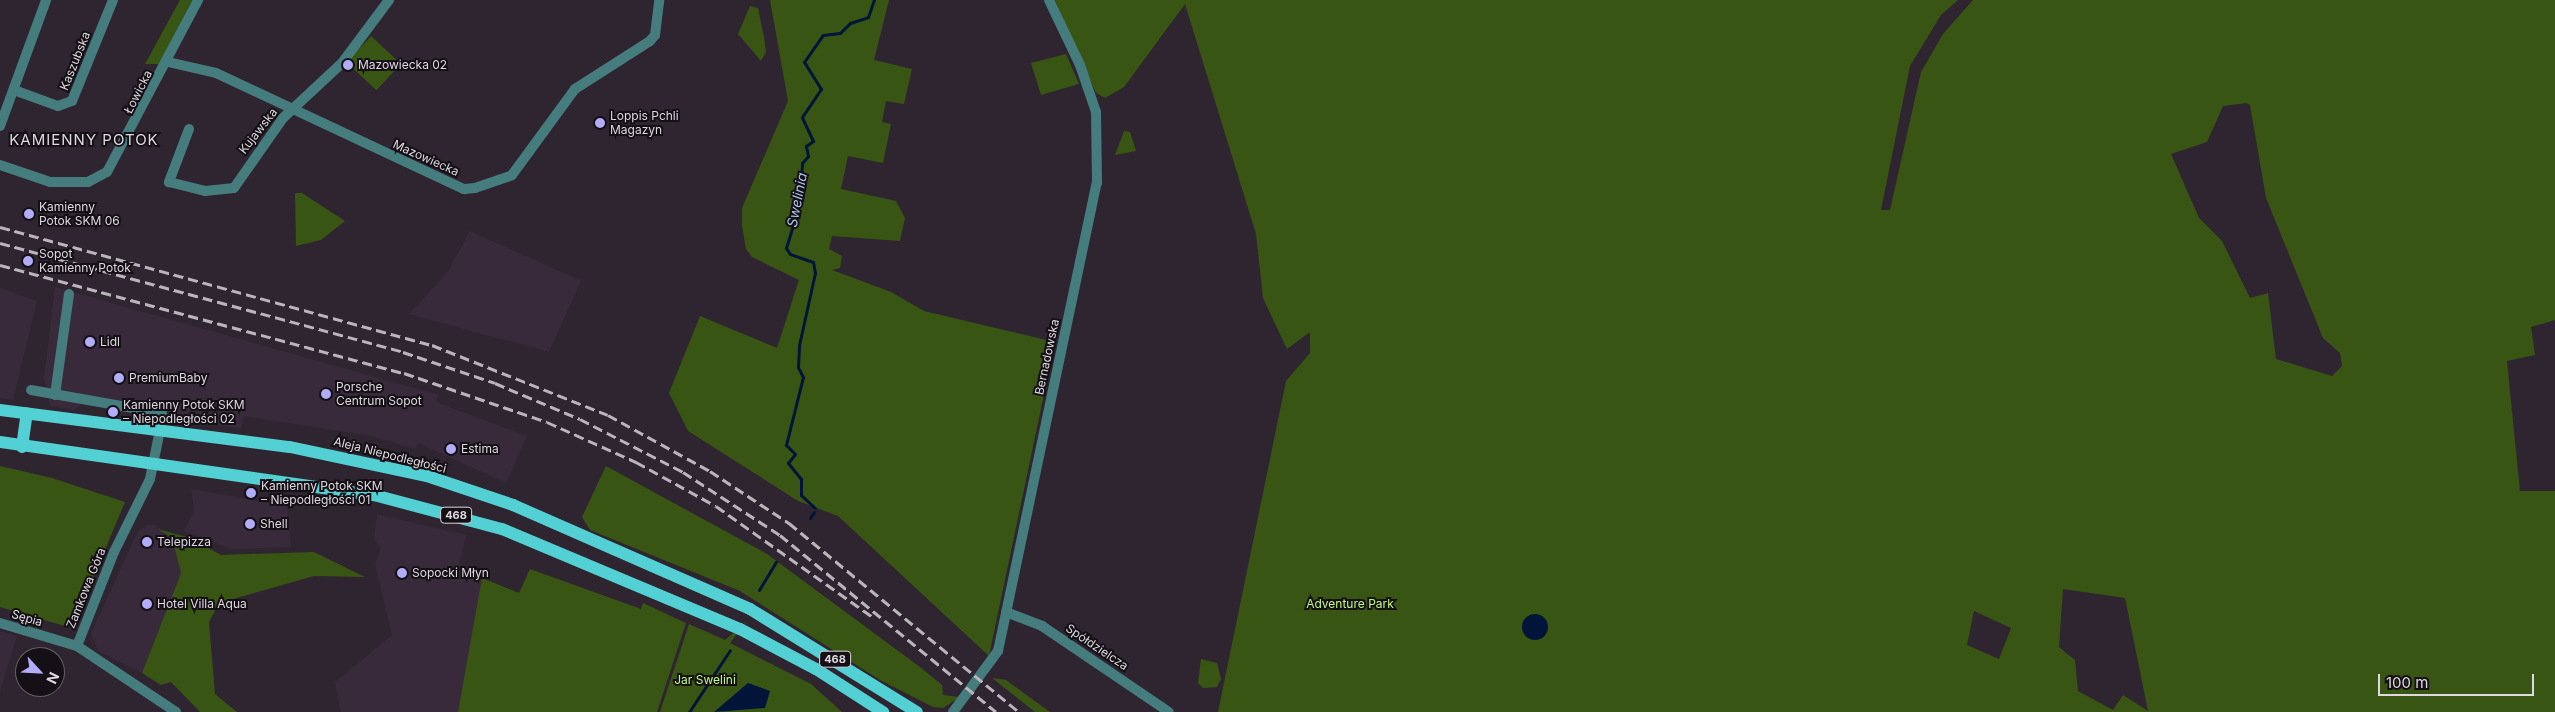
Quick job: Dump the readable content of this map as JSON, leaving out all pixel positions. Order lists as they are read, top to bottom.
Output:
{
  "streets": {
    "main road": ["Aleja Niepodległości", "468"],
    "street": [
      "Kaszubska",
      "Łowicka",
      "Kujawska",
      "Mazowiecka",
      "Bernadowska",
      "Zamkowa Góra",
      "Sępia",
      "Spółdzielcza"
    ]
  },
  "crossings": [
    ["Łowicka", "Mazowiecka"],
    ["Kujawska", "Mazowiecka"],
    ["Bernadowska", "Spółdzielcza"],
    ["Aleja Niepodległości", "Zamkowa Góra"],
    ["468", "Zamkowa Góra"],
    ["Zamkowa Góra", "Sępia"]
  ],
  "districts": ["KAMIENNY POTOK"],
  "water": ["Swelinia"],
  "parks": ["Adventure Park", "Jar Swelini"],
  "places": [
    "Mazowiecka 02",
    "Loppis Pchli Magazyn",
    "Kamienny Potok SKM 06",
    "Sopot Kamienny Potok",
    "Lidl",
    "PremiumBaby",
    "Porsche Centrum Sopot",
    "Kamienny Potok SKM – Niepodległości 02",
    "Estima",
    "Kamienny Potok SKM – Niepodległości 01",
    "Shell",
    "Telepizza",
    "Sopocki Młyn",
    "Hotel Villa Aqua"
  ],
  "scale_bar": "100 m",
  "north": "bottom right"
}
